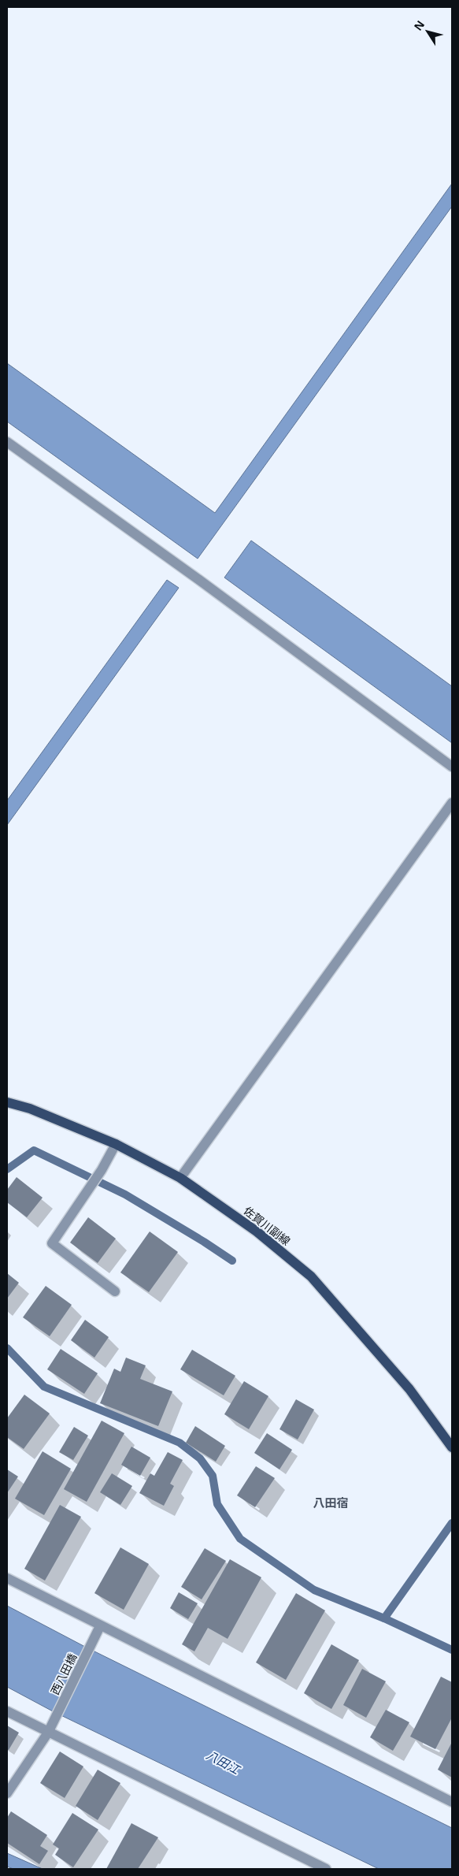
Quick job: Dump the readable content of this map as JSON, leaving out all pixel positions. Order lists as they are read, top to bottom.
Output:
{
  "streets": {
    "main road": ["佐賀川副線"],
    "street": ["西八田橋"]
  },
  "districts": ["八田宿"],
  "water": ["八田江"],
  "north": "top left"
}
